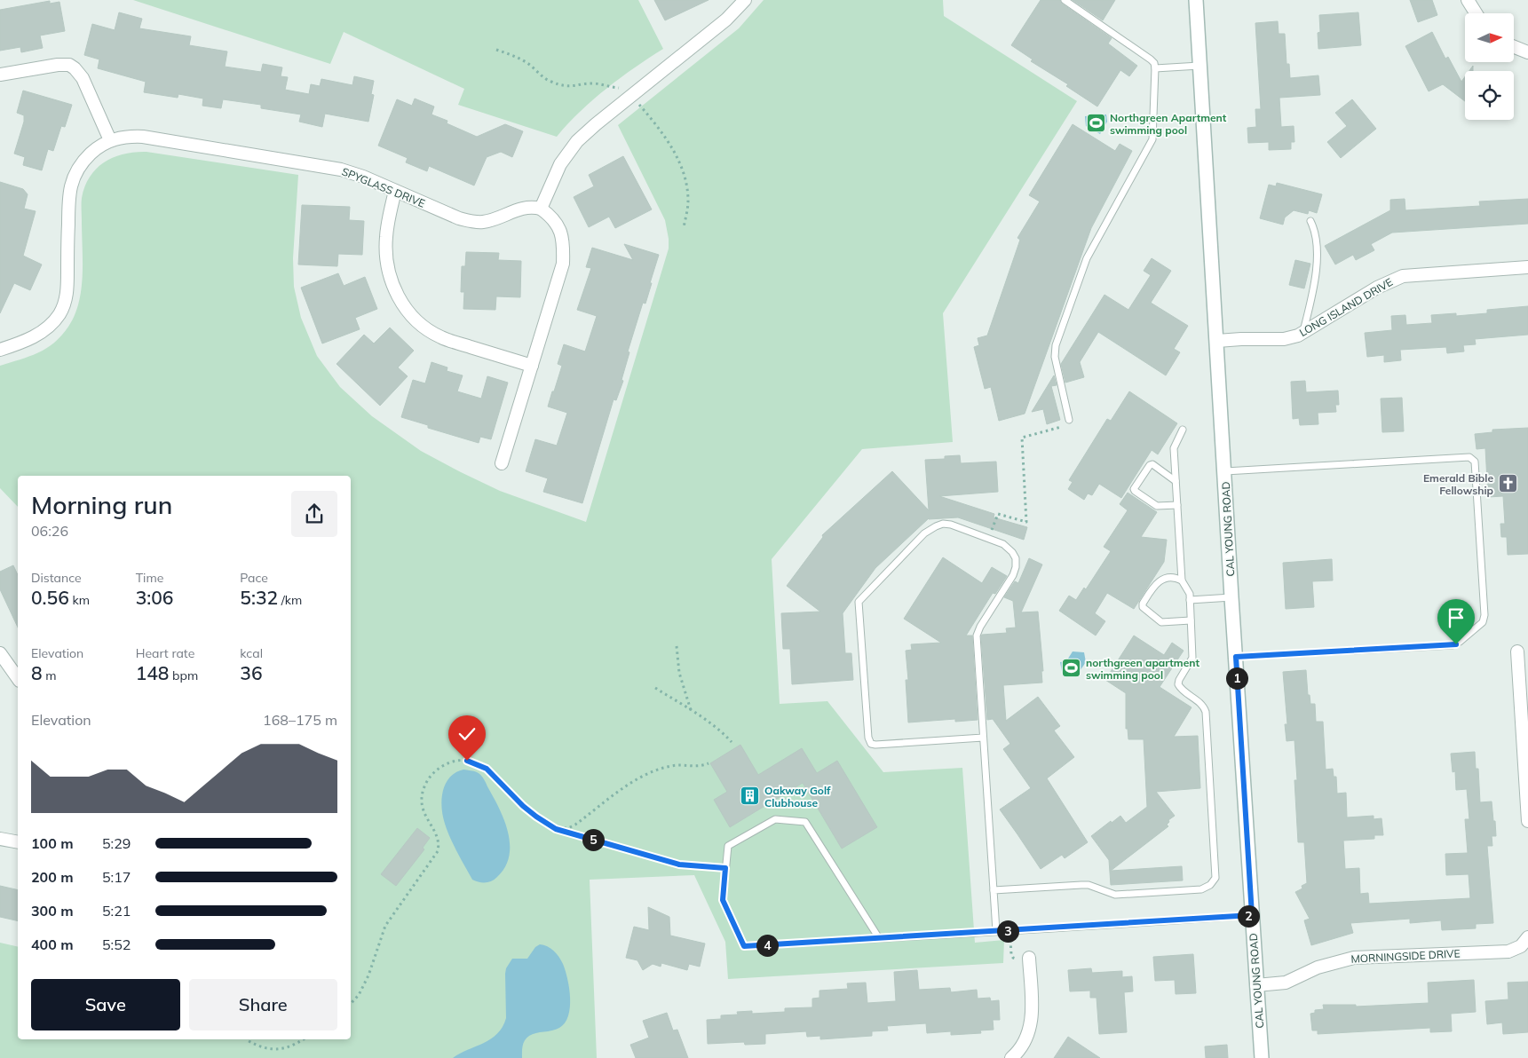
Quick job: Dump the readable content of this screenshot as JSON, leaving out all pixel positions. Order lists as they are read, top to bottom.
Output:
{
  "streets": {
    "main road": ["CAL YOUNG ROAD"],
    "street": ["SPYGLASS DRIVE", "LONG ISLAND DRIVE", "MORNINGSIDE DRIVE"]
  },
  "crossings": [
    ["LONG ISLAND DRIVE", "CAL YOUNG ROAD"],
    ["CAL YOUNG ROAD", "MORNINGSIDE DRIVE"]
  ],
  "places": {
    "sports": ["Northgreen Apartment swimming pool", "northgreen apartment swimming pool"],
    "church": ["Emerald Bible Fellowship"],
    "building": ["Oakway Golf Clubhouse"]
  },
  "north": "right",
  "page": {
    "heading": ["Morning run", "06:26"],
    "stats": [
      ["Distance", "0.56 km"],
      ["Time", "3:06"],
      ["Pace", "5:32 /km"],
      ["Elevation", "8 m"],
      ["Heart rate", "148 bpm"],
      ["kcal", "36"]
    ],
    "pins": [
      "1",
      "5",
      "2",
      "3",
      "4"
    ],
    "chart": ["Elevation", "168–175 m"],
    "list": [
      {
        "name": "100 m",
        "note": "5:29"
      },
      {
        "name": "200 m",
        "note": "5:17"
      },
      {
        "name": "300 m",
        "note": "5:21"
      },
      {
        "name": "400 m",
        "note": "5:52"
      }
    ],
    "buttons": ["Save", "Share"]
  }
}
